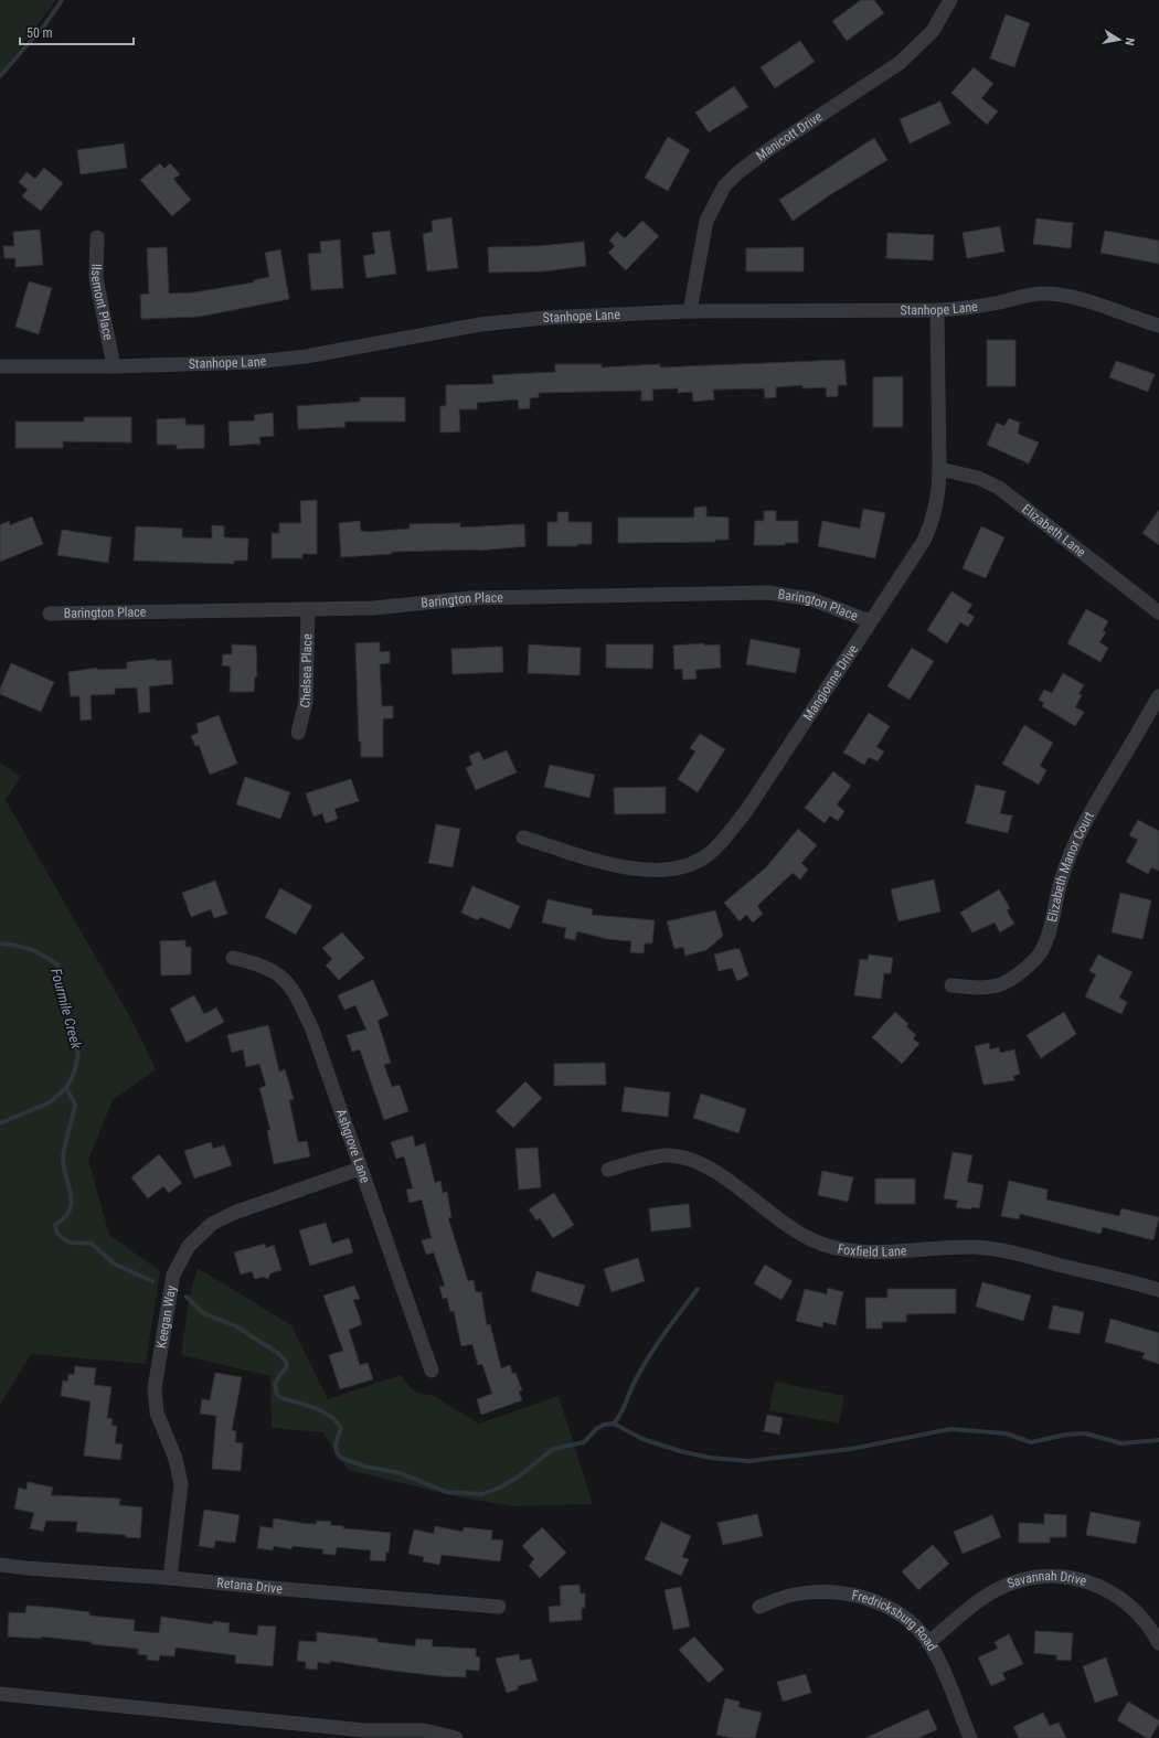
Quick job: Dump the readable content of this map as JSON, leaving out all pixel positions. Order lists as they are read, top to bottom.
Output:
{
  "streets": {
    "street": [
      "Manicott Drive",
      "Ilsemont Place",
      "Stanhope Lane",
      "Elizabeth Lane",
      "Barington Place",
      "Chelsea Place",
      "Mangionne Drive",
      "Elizabeth Manor Court",
      "Ashgrove Lane",
      "Foxfield Lane",
      "Keegan Way",
      "Retana Drive",
      "Savannah Drive",
      "Fredricksburg Road"
    ]
  },
  "crossings": [
    ["Manicott Drive", "Stanhope Lane"],
    ["Ilsemont Place", "Stanhope Lane"],
    ["Stanhope Lane", "Mangionne Drive"],
    ["Elizabeth Lane", "Mangionne Drive"],
    ["Barington Place", "Chelsea Place"],
    ["Barington Place", "Mangionne Drive"],
    ["Ashgrove Lane", "Keegan Way"],
    ["Keegan Way", "Retana Drive"],
    ["Savannah Drive", "Fredricksburg Road"]
  ],
  "water": ["Fourmile Creek"],
  "scale_bar": "50 m",
  "north": "right"
}
